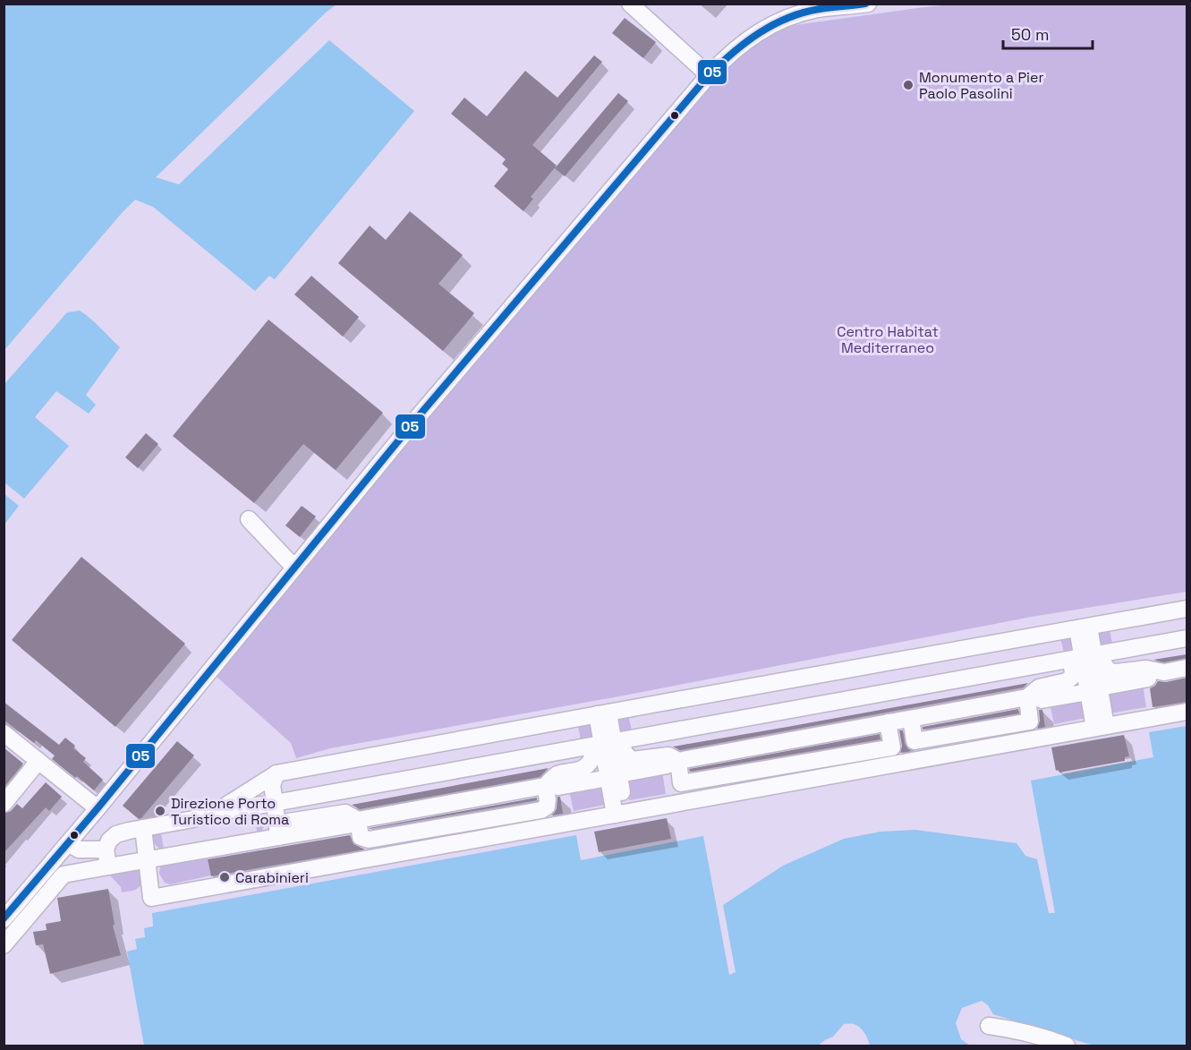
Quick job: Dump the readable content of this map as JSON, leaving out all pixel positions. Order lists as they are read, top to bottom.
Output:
{
  "parks": ["Centro Habitat Mediterraneo"],
  "places": ["Monumento a Pier Paolo Pasolini", "Direzione Porto Turistico di Roma", "Carabinieri"],
  "lines": ["transit line 05"],
  "scale_bar": "50 m"
}
